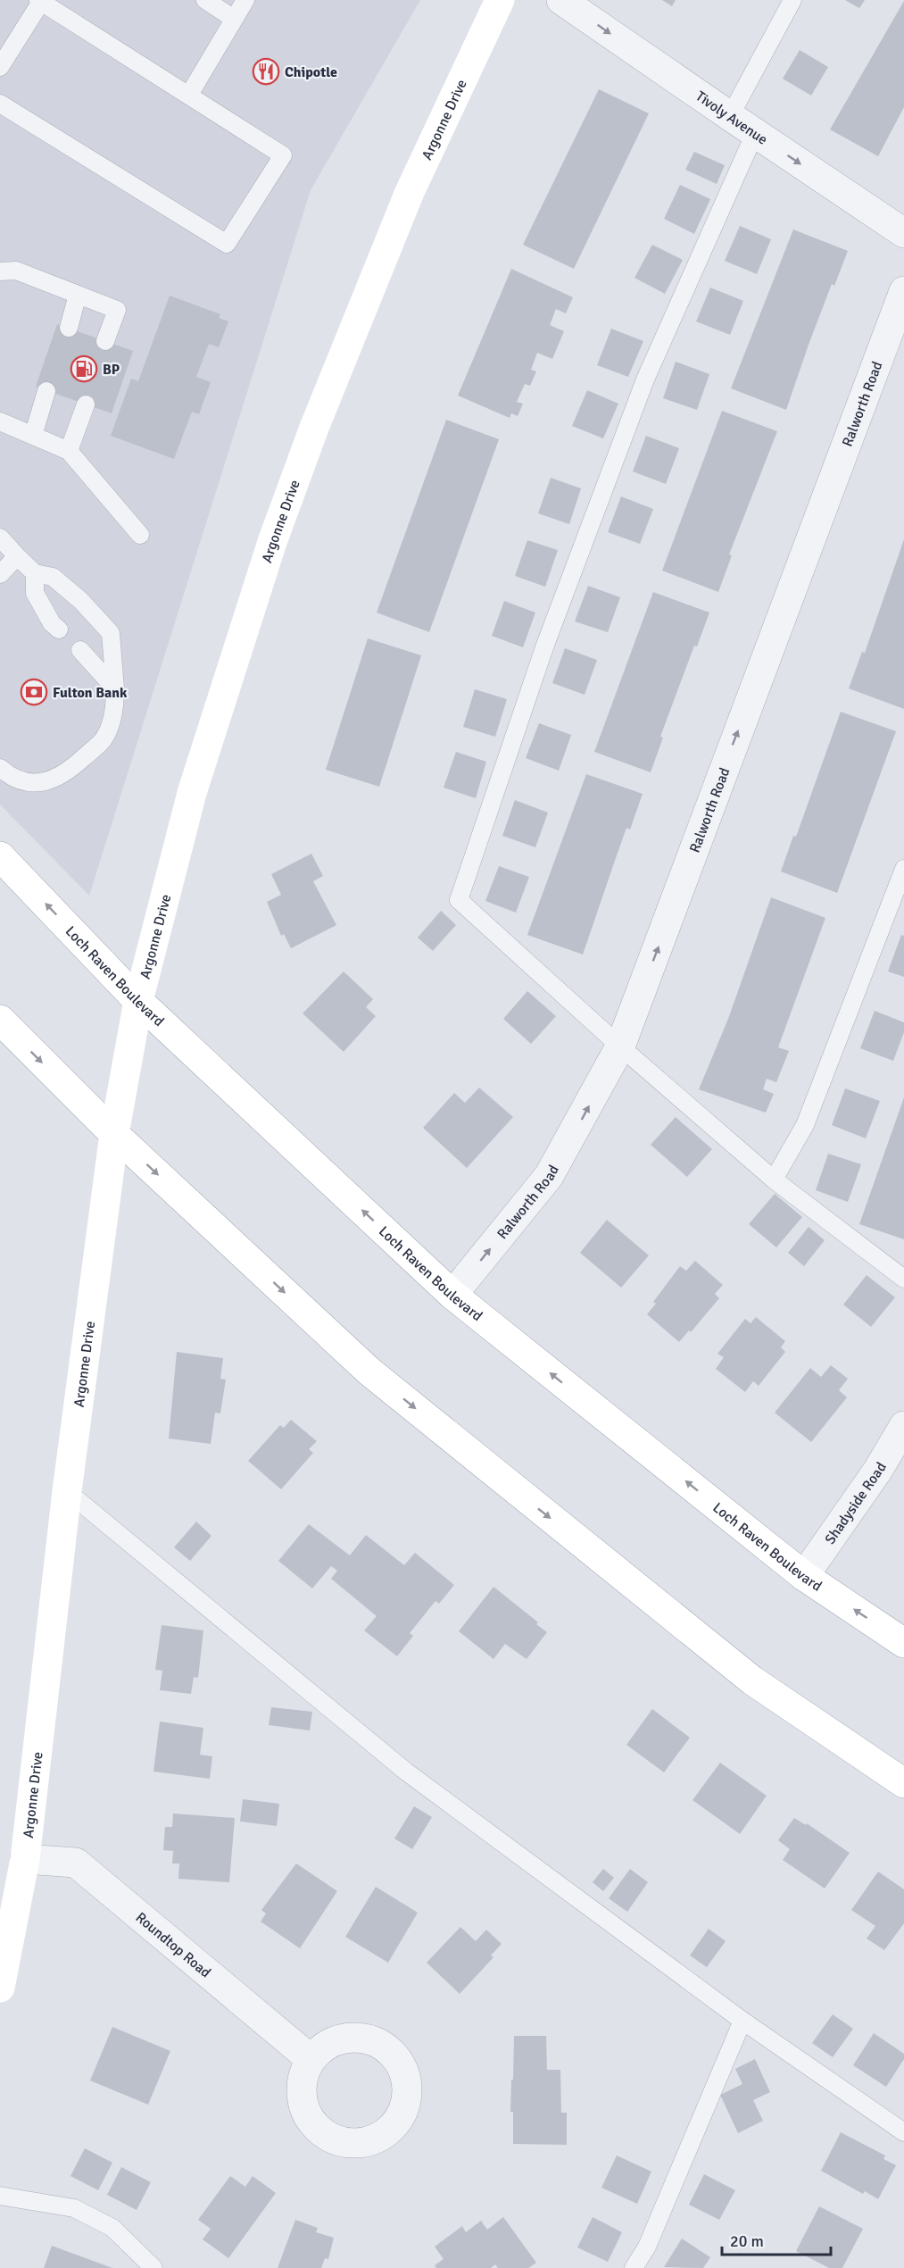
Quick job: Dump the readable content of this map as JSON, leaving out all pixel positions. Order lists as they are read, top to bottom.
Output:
{
  "streets": {
    "main road": ["Argonne Drive", "Loch Raven Boulevard"],
    "street": [
      "Tivoly Avenue",
      "Ralworth Road",
      "Shadyside Road",
      "Roundtop Road"
    ]
  },
  "crossings": [
    ["Argonne Drive", "Loch Raven Boulevard"],
    ["Argonne Drive", "Roundtop Road"],
    ["Ralworth Road", "Loch Raven Boulevard"],
    ["Loch Raven Boulevard", "Shadyside Road"]
  ],
  "one_way": ["Tivoly Avenue", "Ralworth Road"],
  "places": {
    "restaurant": ["Chipotle"],
    "fuel station": ["BP"],
    "bank": ["Fulton Bank"]
  },
  "scale_bar": "20 m"
}
